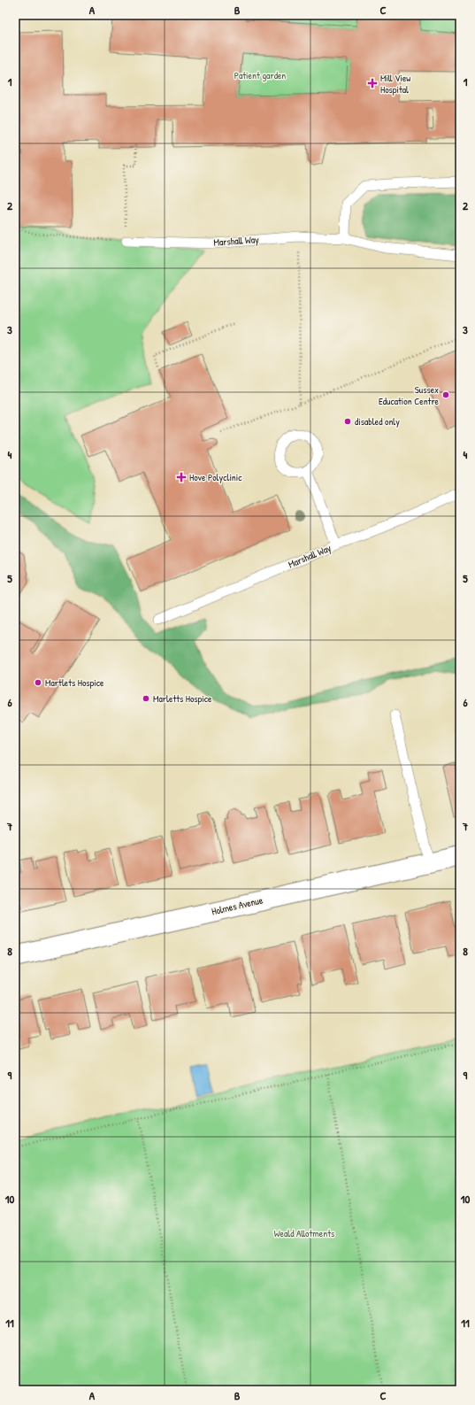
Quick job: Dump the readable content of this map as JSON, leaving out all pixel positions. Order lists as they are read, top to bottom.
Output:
{
  "streets": {
    "street": ["Holmes Avenue"],
    "lane": ["Marshall Way"]
  },
  "parks": ["Patient garden", "Weald Allotments"],
  "places": {
    "health": ["Mill View Hospital", "Hove Polyclinic"],
    "other": [
      "Sussex Education Centre",
      "disabled only",
      "Martlets Hospice",
      "Marletts Hospice"
    ]
  },
  "grid": {
    "columns": ["A", "B", "C"],
    "rows": [
      "1",
      "2",
      "3",
      "4",
      "5",
      "6",
      "7",
      "8",
      "9",
      "10",
      "11"
    ]
  }
}
